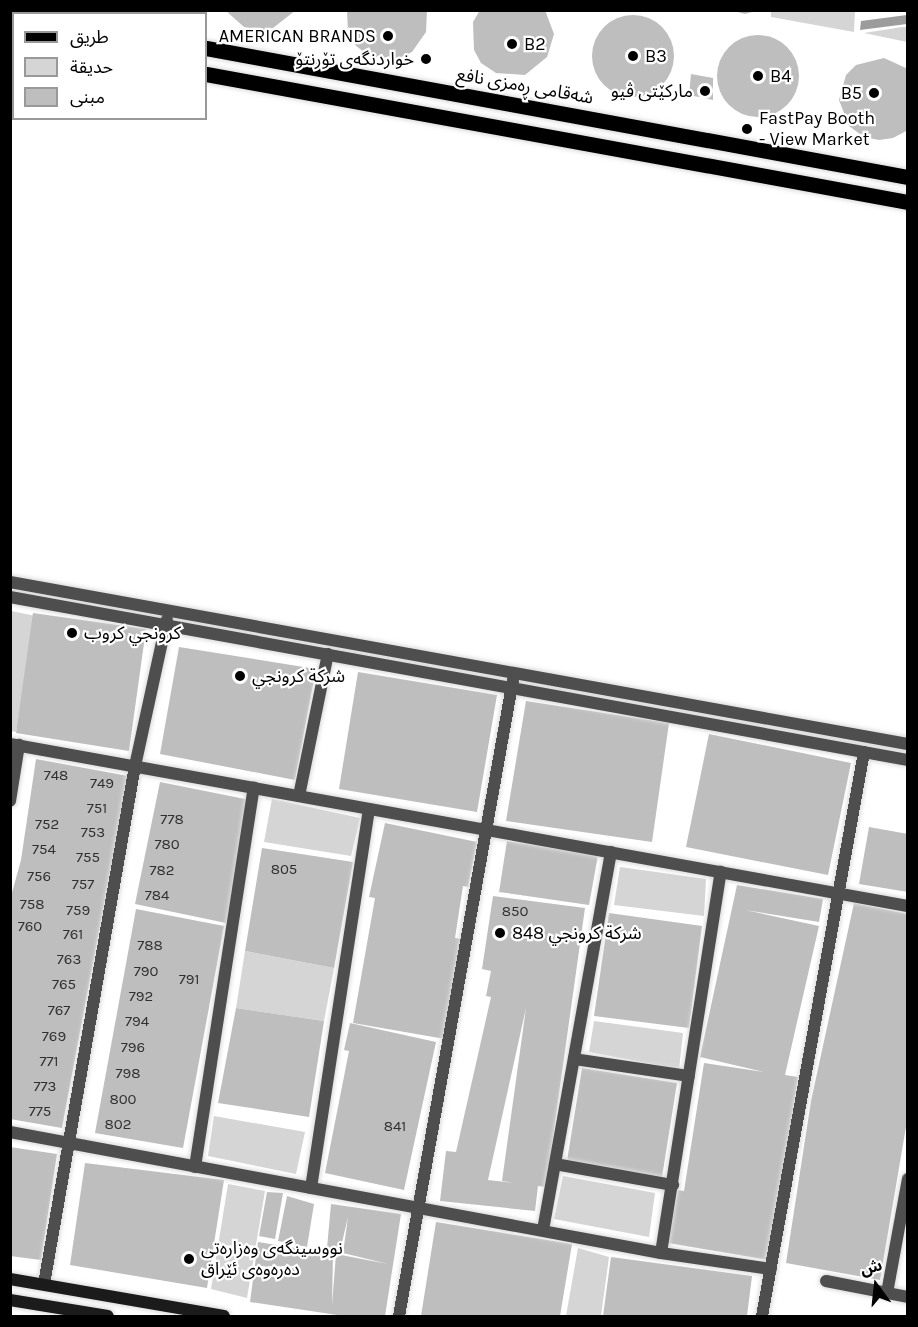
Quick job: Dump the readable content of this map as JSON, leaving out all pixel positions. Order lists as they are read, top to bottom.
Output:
{
  "streets": {
    "main road": ["شەقامی ڕەمزی نافع"]
  },
  "places": [
    "AMERICAN BRANDS",
    "B2",
    "B3",
    "خواردنگەی تۆرنتۆ",
    "B4",
    "مارکێتی ڤیو",
    "B5",
    "FastPay Booth - View Market",
    "كرونجي كروب",
    "شركة كرونجي",
    "شركة كرونجي 848",
    "نووسینگەی وەزارەتی دەرەوەی ئێراق"
  ],
  "house_numbers": [
    "748",
    "749",
    "751",
    "778",
    "752",
    "753",
    "780",
    "754",
    "755",
    "805",
    "782",
    "756",
    "757",
    "784",
    "758",
    "759",
    "850",
    "760",
    "761",
    "788",
    "763",
    "790",
    "791",
    "765",
    "792",
    "767",
    "794",
    "769",
    "796",
    "771",
    "798",
    "773",
    "800",
    "775",
    "802",
    "841"
  ],
  "legend": ["طريق", "حديقة", "مبنى"],
  "north": "top"
}
